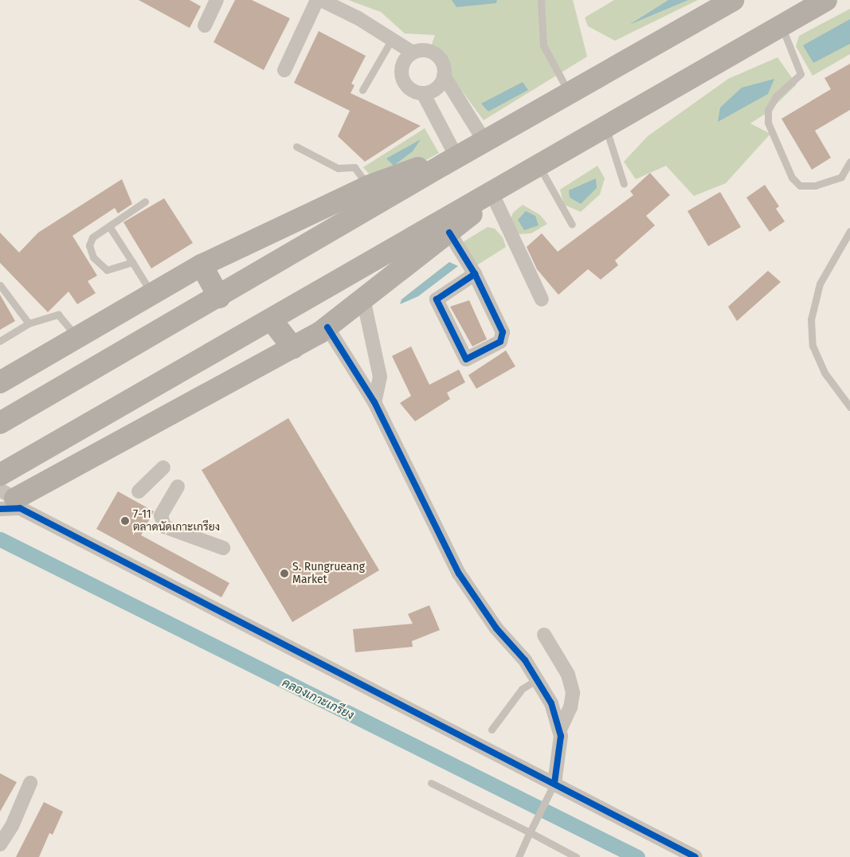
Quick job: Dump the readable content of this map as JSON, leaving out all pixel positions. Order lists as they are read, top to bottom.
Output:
{
  "water": ["คลองเกาะเกรียง"],
  "places": ["7-11 ตลาดนัดเกาะเกรียง", "S. Rungrueang Market"]
}
